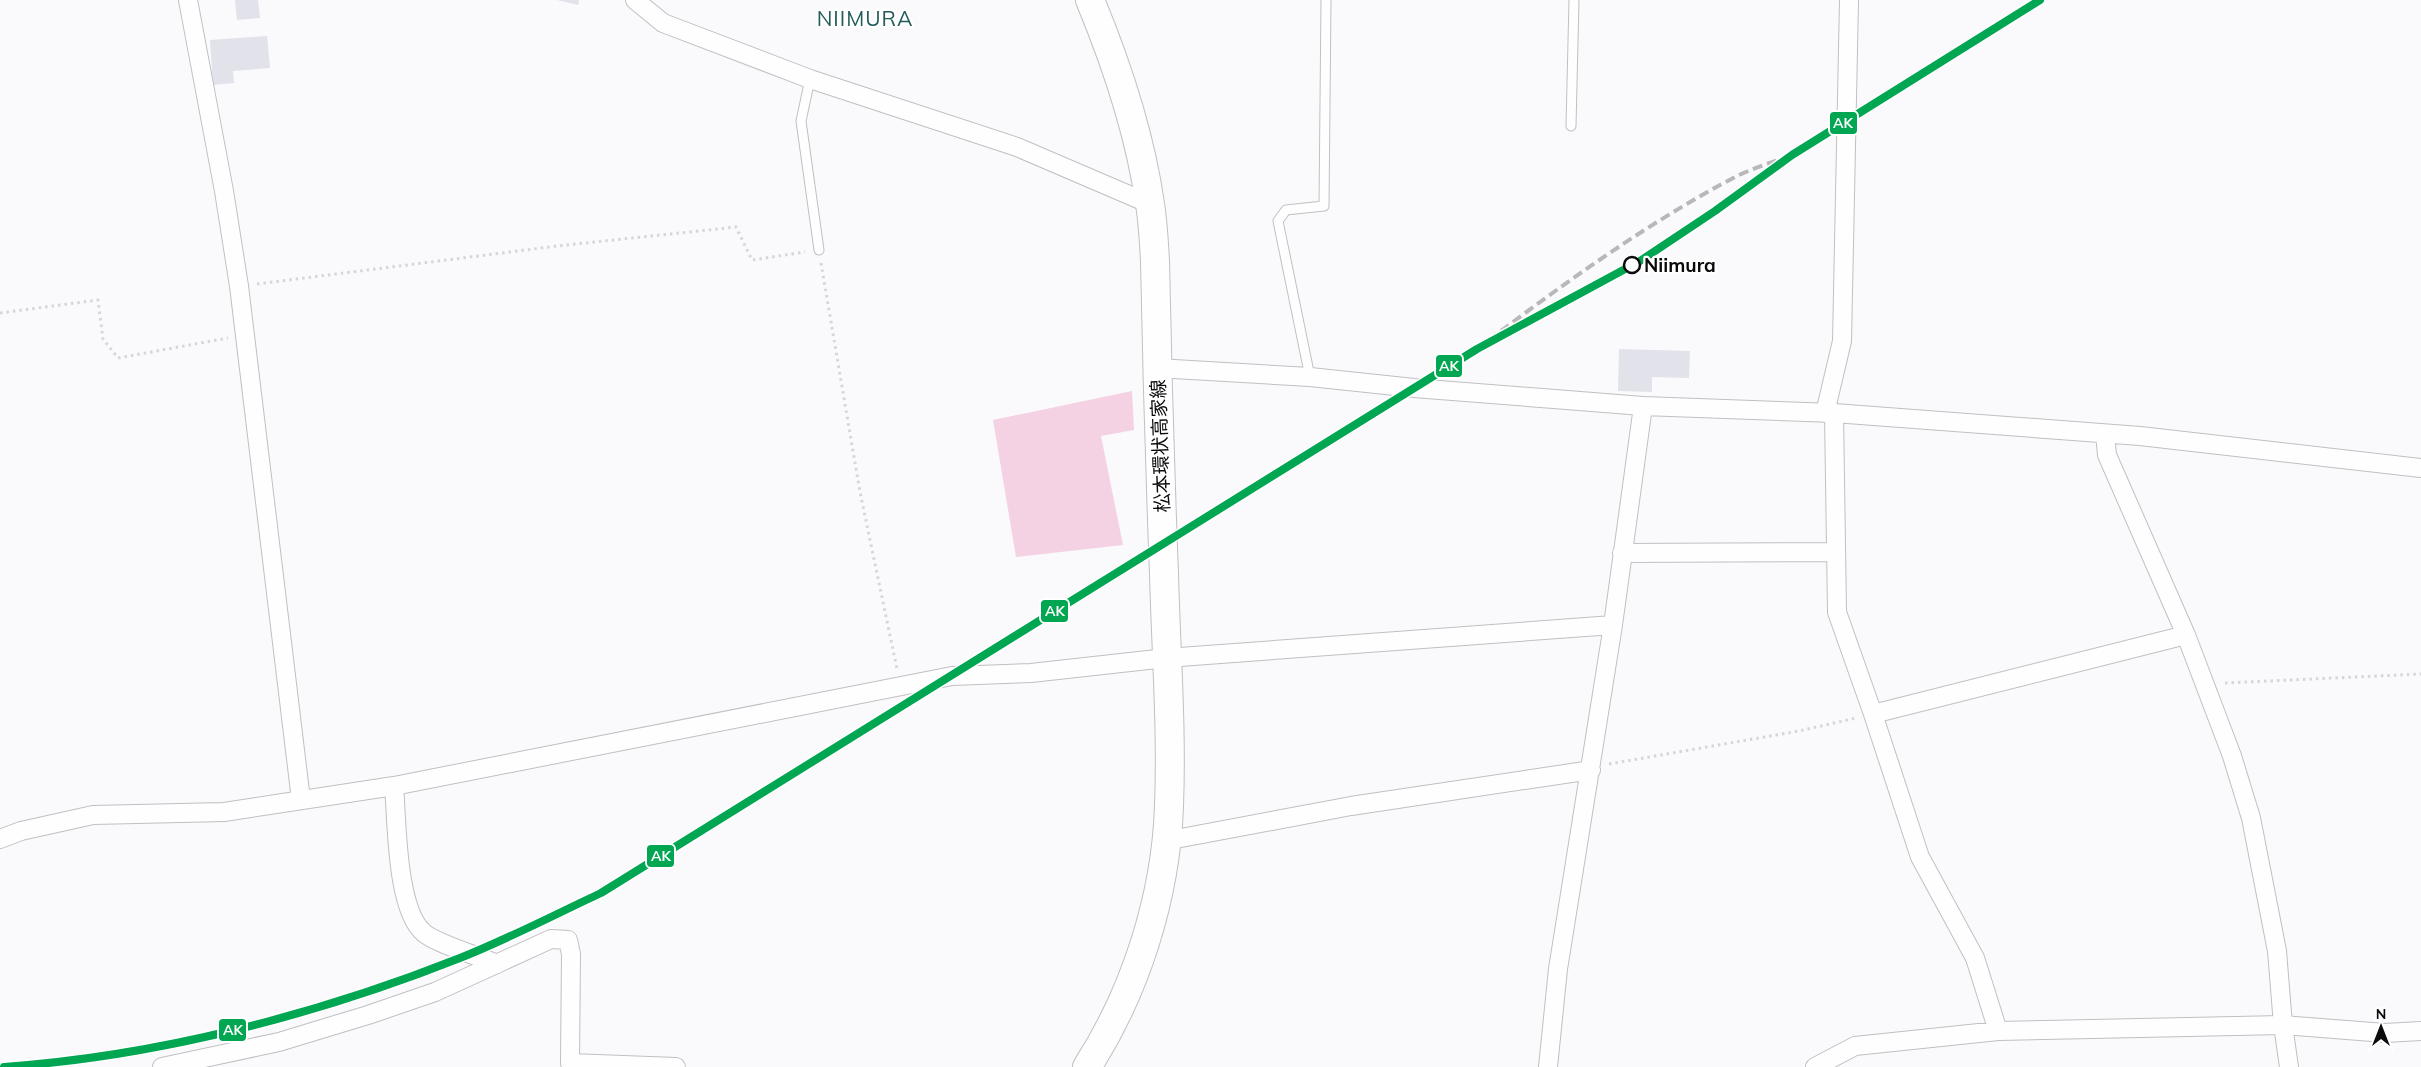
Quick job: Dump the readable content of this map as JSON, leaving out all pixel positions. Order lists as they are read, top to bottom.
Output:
{
  "streets": {
    "main road": ["松本環状高家線"]
  },
  "districts": ["NIIMURA"],
  "places": ["Niimura"],
  "lines": ["transit line AK"],
  "north": "top"
}
